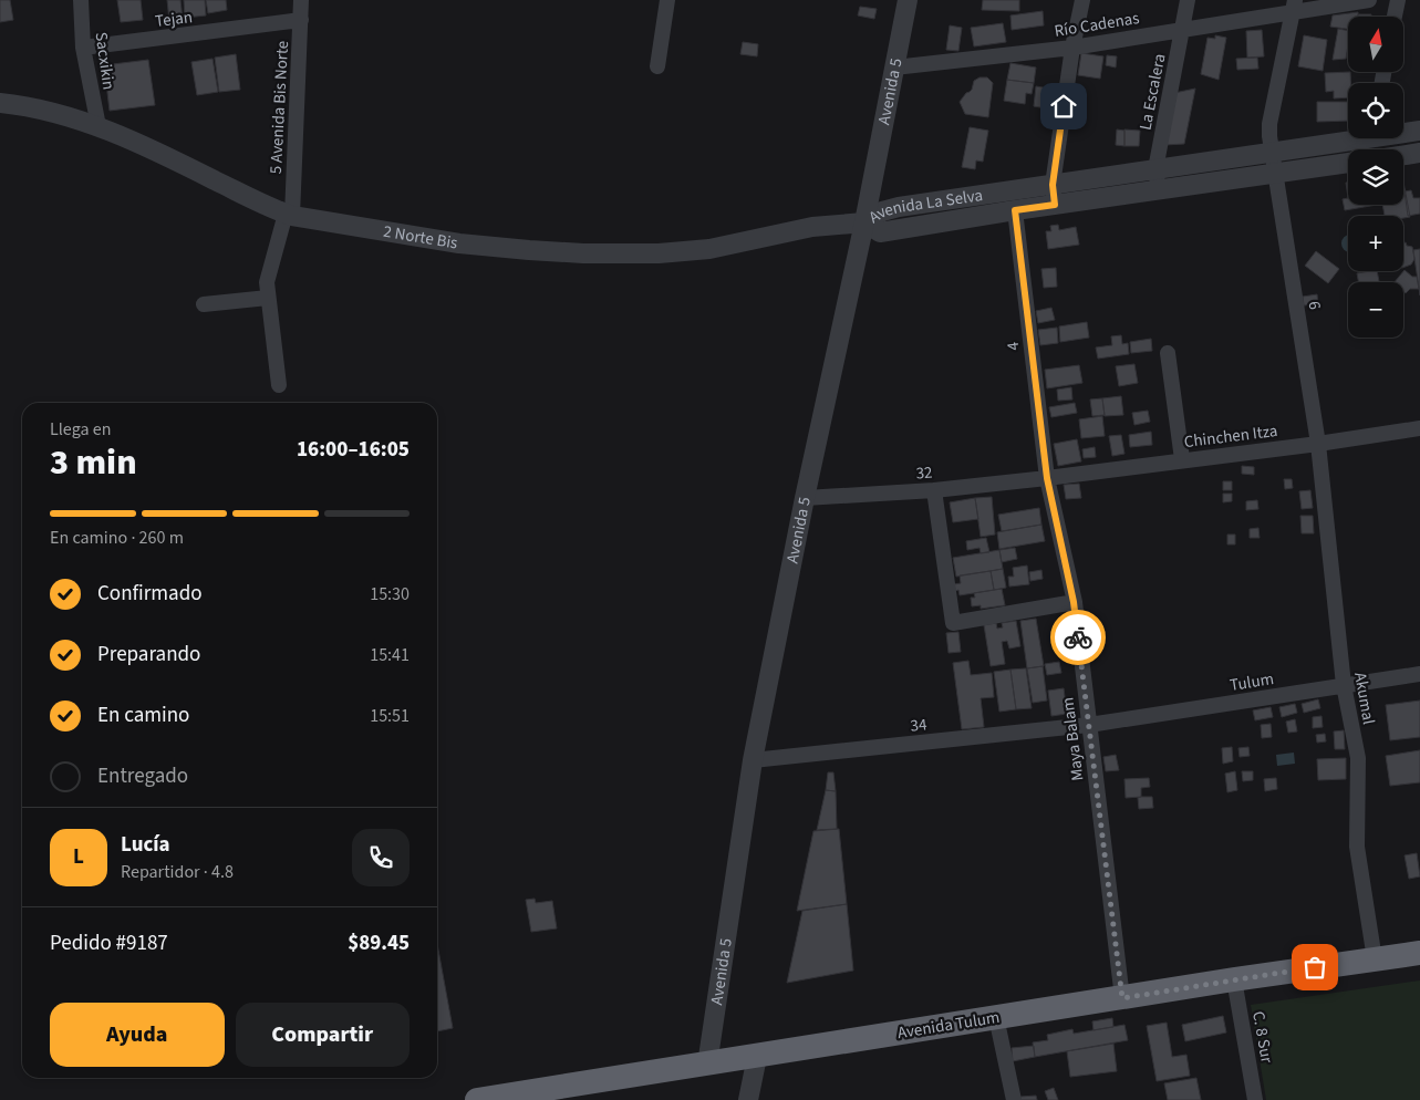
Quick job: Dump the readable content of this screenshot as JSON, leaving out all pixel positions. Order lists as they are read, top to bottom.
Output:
{
  "streets": {
    "highway": ["Avenida Tulum"],
    "street": [
      "Tejan",
      "Río Cadenas",
      "Sacxikin",
      "Avenida 5",
      "La Escalera",
      "5 Avenida Bis Norte",
      "Avenida La Selva",
      "2 Norte Bis",
      "6",
      "4",
      "Chinchen Itza",
      "32",
      "Tulum",
      "Akumal",
      "34",
      "Maya Balam",
      "C. 8 Sur"
    ]
  },
  "crossings": [
    ["Tejan", "Sacxikin"],
    ["Tejan", "5 Avenida Bis Norte"],
    ["Río Cadenas", "Avenida 5"],
    ["Río Cadenas", "La Escalera"],
    ["Río Cadenas", "6"],
    ["Sacxikin", "2 Norte Bis"],
    ["Avenida 5", "Avenida La Selva"],
    ["Avenida 5", "2 Norte Bis"],
    ["Avenida 5", "32"],
    ["Avenida 5", "34"],
    ["Avenida 5", "Avenida Tulum"],
    ["La Escalera", "Avenida La Selva"],
    ["5 Avenida Bis Norte", "2 Norte Bis"],
    ["Avenida La Selva", "2 Norte Bis"],
    ["Avenida La Selva", "6"],
    ["Avenida La Selva", "4"],
    ["6", "Chinchen Itza"],
    ["6", "Akumal"],
    ["4", "Chinchen Itza"],
    ["4", "32"],
    ["4", "Maya Balam"],
    ["Chinchen Itza", "32"],
    ["Chinchen Itza", "Akumal"],
    ["Chinchen Itza", "Maya Balam"],
    ["32", "Maya Balam"],
    ["Tulum", "Akumal"],
    ["Tulum", "34"],
    ["Tulum", "Maya Balam"],
    ["Akumal", "Avenida Tulum"],
    ["34", "Maya Balam"],
    ["Maya Balam", "Avenida Tulum"],
    ["Avenida Tulum", "C. 8 Sur"]
  ],
  "north": "top",
  "page": {
    "map_buttons": ["+", "−"],
    "heading": ["3 min", "Llega en", "16:00–16:05"],
    "panel": [
      "Lucía",
      "Repartidor · 4.8",
      "Pedido #9187",
      "$89.45"
    ],
    "bar": "En camino · 260 m",
    "list": [
      ["Confirmado", "15:30"],
      ["Preparando", "15:41"],
      ["En camino", "15:51"],
      "Entregado"
    ],
    "round": "L",
    "buttons": ["Ayuda", "Compartir"]
  }
}
